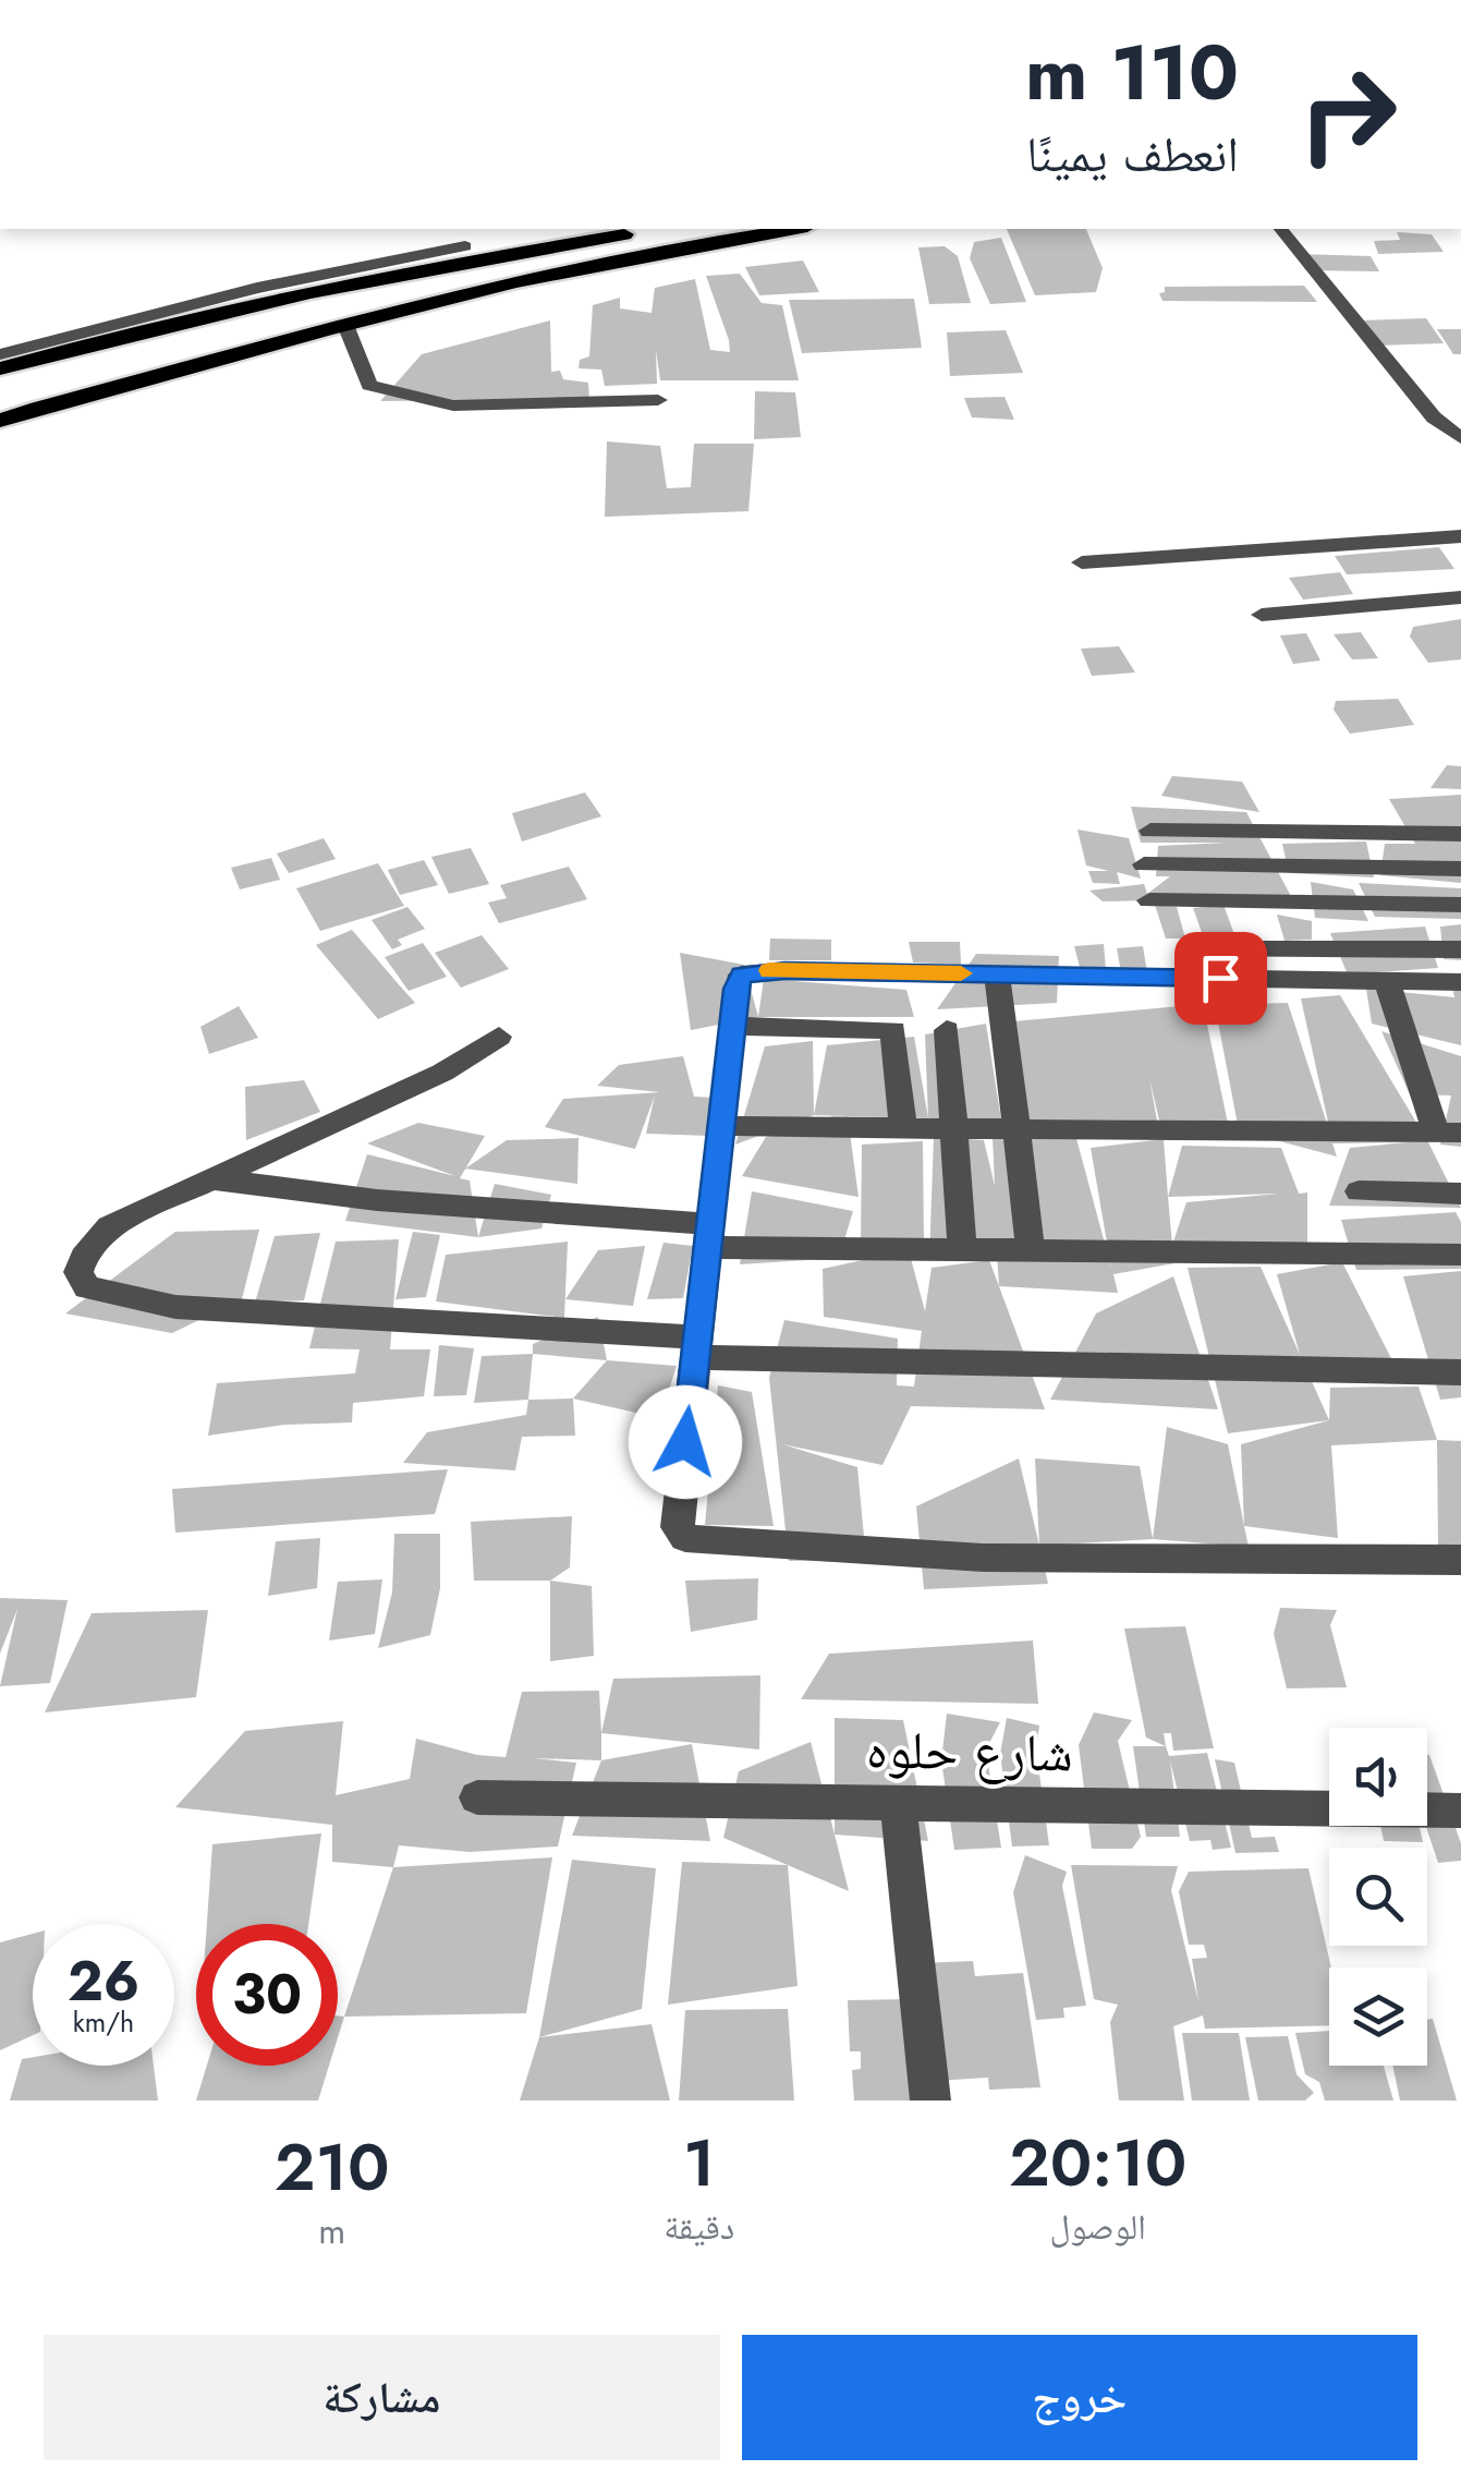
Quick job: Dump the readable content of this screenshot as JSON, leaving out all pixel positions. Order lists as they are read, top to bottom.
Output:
{
  "streets": {
    "street": ["شارع حلوه"]
  },
  "page": {
    "turn": ["110 m", "انعطف يمينًا"],
    "speed": "26 km/h",
    "limit": "30",
    "eta": [
      "20:10",
      "الوصول",
      "1",
      "دقيقة",
      "210",
      "m"
    ],
    "buttons": ["خروج", "مشاركة"]
  }
}
